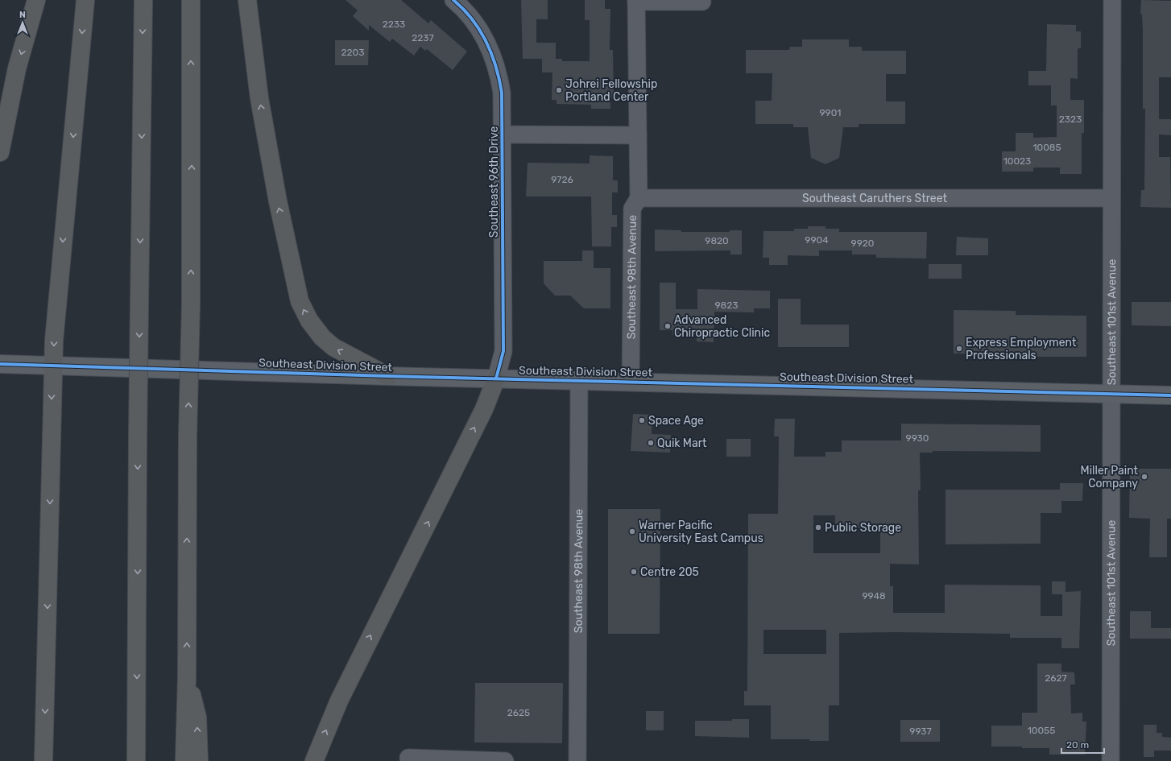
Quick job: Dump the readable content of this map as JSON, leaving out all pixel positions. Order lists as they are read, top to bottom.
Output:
{
  "streets": {
    "main road": ["Southeast Division Street"],
    "street": [
      "Southeast 96th Drive",
      "Southeast Caruthers Street",
      "Southeast 98th Avenue",
      "Southeast 101st Avenue"
    ]
  },
  "crossings": [
    ["Southeast 96th Drive", "Southeast Division Street"],
    ["Southeast Caruthers Street", "Southeast 98th Avenue"],
    ["Southeast Caruthers Street", "Southeast 101st Avenue"],
    ["Southeast 98th Avenue", "Southeast Division Street"],
    ["Southeast 101st Avenue", "Southeast Division Street"]
  ],
  "places": [
    "Johrei Fellowship Portland Center",
    "Advanced Chiropractic Clinic",
    "Express Employment Professionals",
    "Space Age",
    "Quik Mart",
    "Miller Paint Company",
    "Public Storage",
    "Warner Pacific University East Campus",
    "Centre 205"
  ],
  "house_numbers": [
    "2233",
    "2237",
    "2203",
    "9901",
    "2323",
    "10085",
    "10023",
    "9726",
    "9904",
    "9820",
    "9920",
    "9823",
    "9930",
    "9948",
    "2627",
    "2625",
    "10055",
    "9937"
  ],
  "scale_bar": "20 m",
  "north": "top"
}
